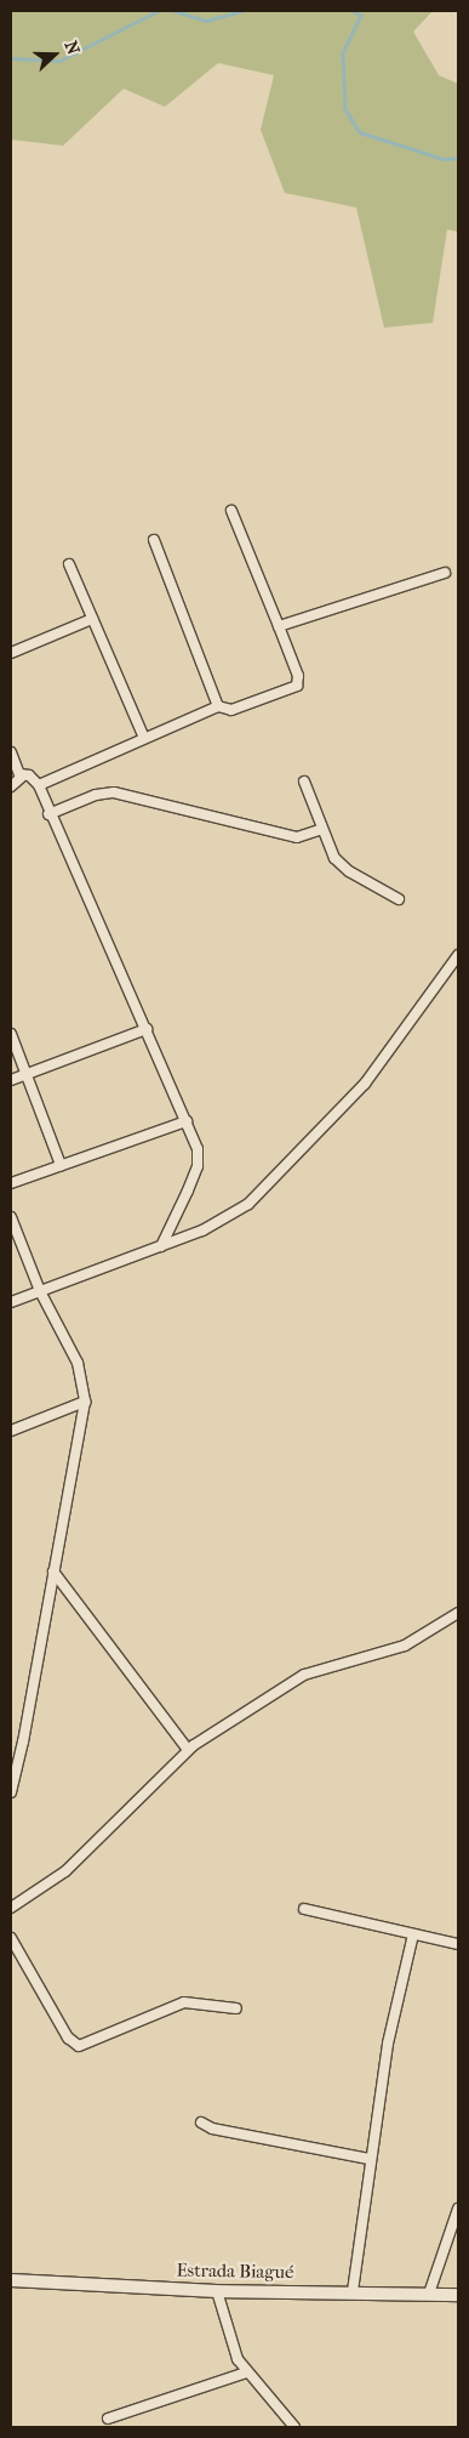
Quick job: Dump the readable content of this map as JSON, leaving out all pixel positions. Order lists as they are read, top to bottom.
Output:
{
  "streets": {
    "main road": ["Estrada Biagué"]
  },
  "north": "right"
}
